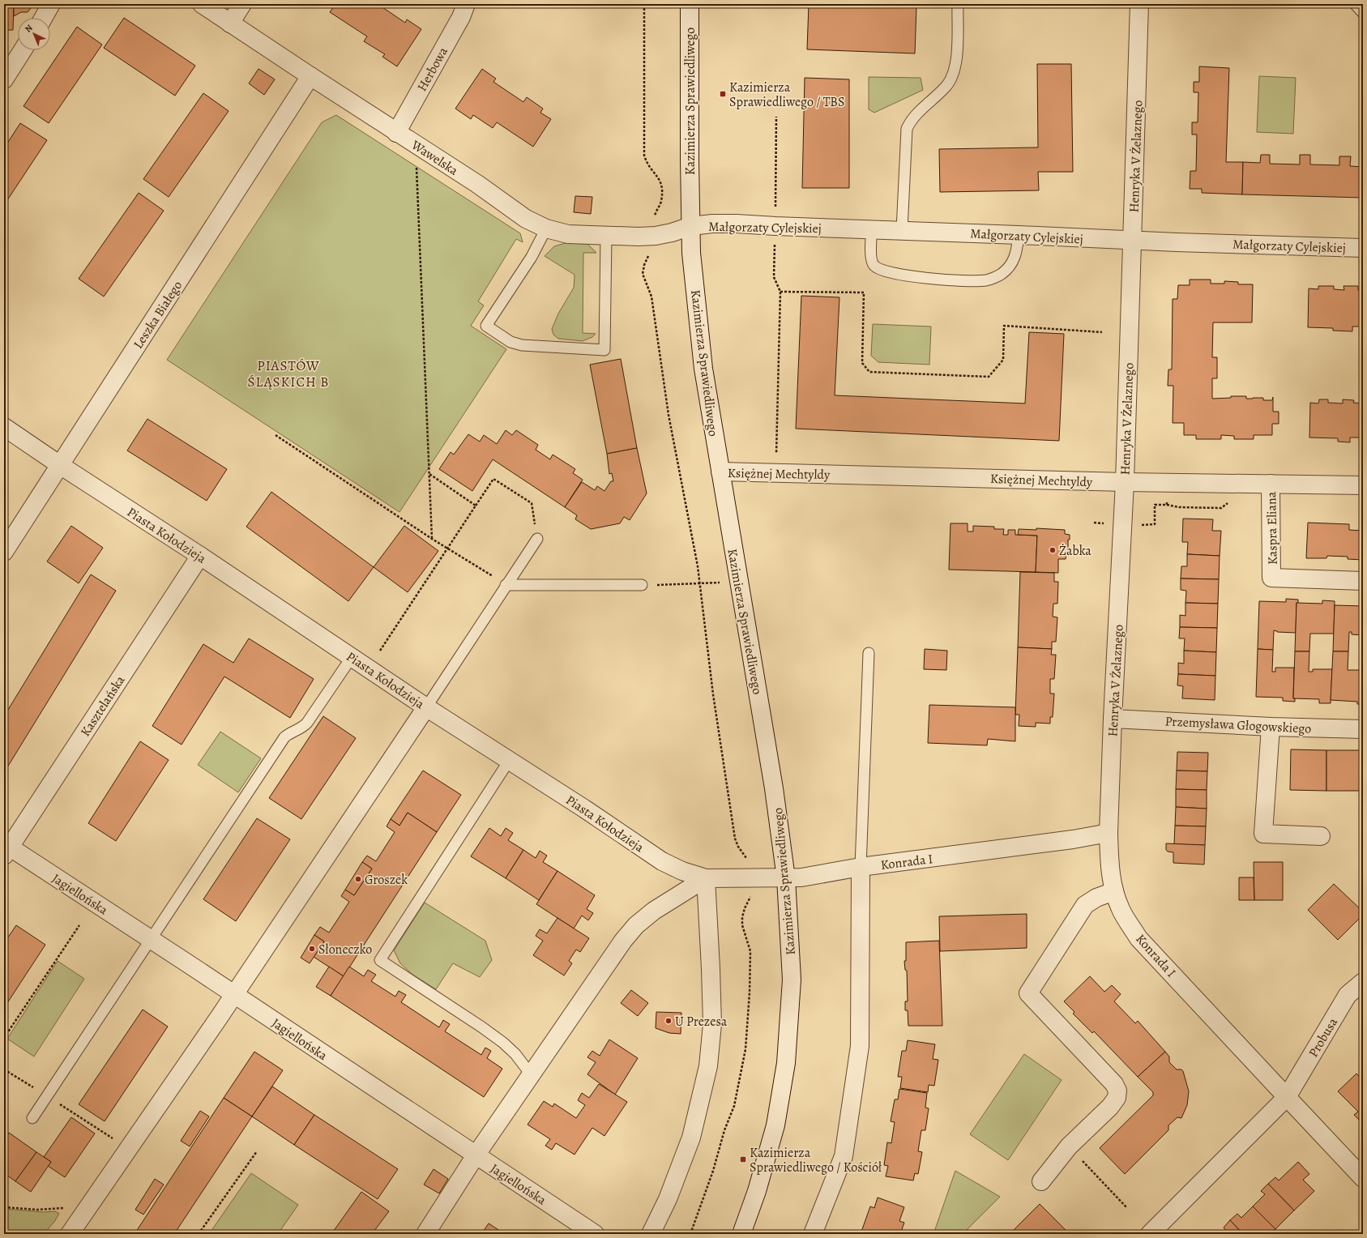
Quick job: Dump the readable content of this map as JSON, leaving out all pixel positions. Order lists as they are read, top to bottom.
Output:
{
  "streets": {
    "street": [
      "Herbowa",
      "Kazimierza Sprawiedliwego",
      "Henryka V Żelaznego",
      "Wawelska",
      "Małgorzaty Cylejskiej",
      "Leszka Białego",
      "Księżnej Mechtyldy",
      "Kaspra Eliana",
      "Piasta Kołodzieja",
      "Kasztelańska",
      "Przemysława Głogowskiego",
      "Konrada I",
      "Jagiellońska",
      "Probusa"
    ]
  },
  "crossings": [
    ["Herbowa", "Wawelska"],
    ["Kazimierza Sprawiedliwego", "Wawelska"],
    ["Kazimierza Sprawiedliwego", "Małgorzaty Cylejskiej"],
    ["Kazimierza Sprawiedliwego", "Księżnej Mechtyldy"],
    ["Kazimierza Sprawiedliwego", "Piasta Kołodzieja"],
    ["Kazimierza Sprawiedliwego", "Konrada I"],
    ["Henryka V Żelaznego", "Małgorzaty Cylejskiej"],
    ["Henryka V Żelaznego", "Księżnej Mechtyldy"],
    ["Henryka V Żelaznego", "Przemysława Głogowskiego"],
    ["Henryka V Żelaznego", "Konrada I"],
    ["Wawelska", "Małgorzaty Cylejskiej"],
    ["Wawelska", "Leszka Białego"],
    ["Leszka Białego", "Piasta Kołodzieja"],
    ["Księżnej Mechtyldy", "Kaspra Eliana"],
    ["Piasta Kołodzieja", "Kasztelańska"],
    ["Piasta Kołodzieja", "Konrada I"],
    ["Kasztelańska", "Jagiellońska"],
    ["Konrada I", "Probusa"]
  ],
  "districts": ["PIASTÓW ŚLĄSKICH B"],
  "places": {
    "transit": ["Kazimierza Sprawiedliwego / TBS", "Kazimierza Sprawiedliwego / Kościół"],
    "other": [
      "Żabka",
      "Groszek",
      "Słoneczko",
      "U Prezesa"
    ]
  },
  "north": "top left"
}
